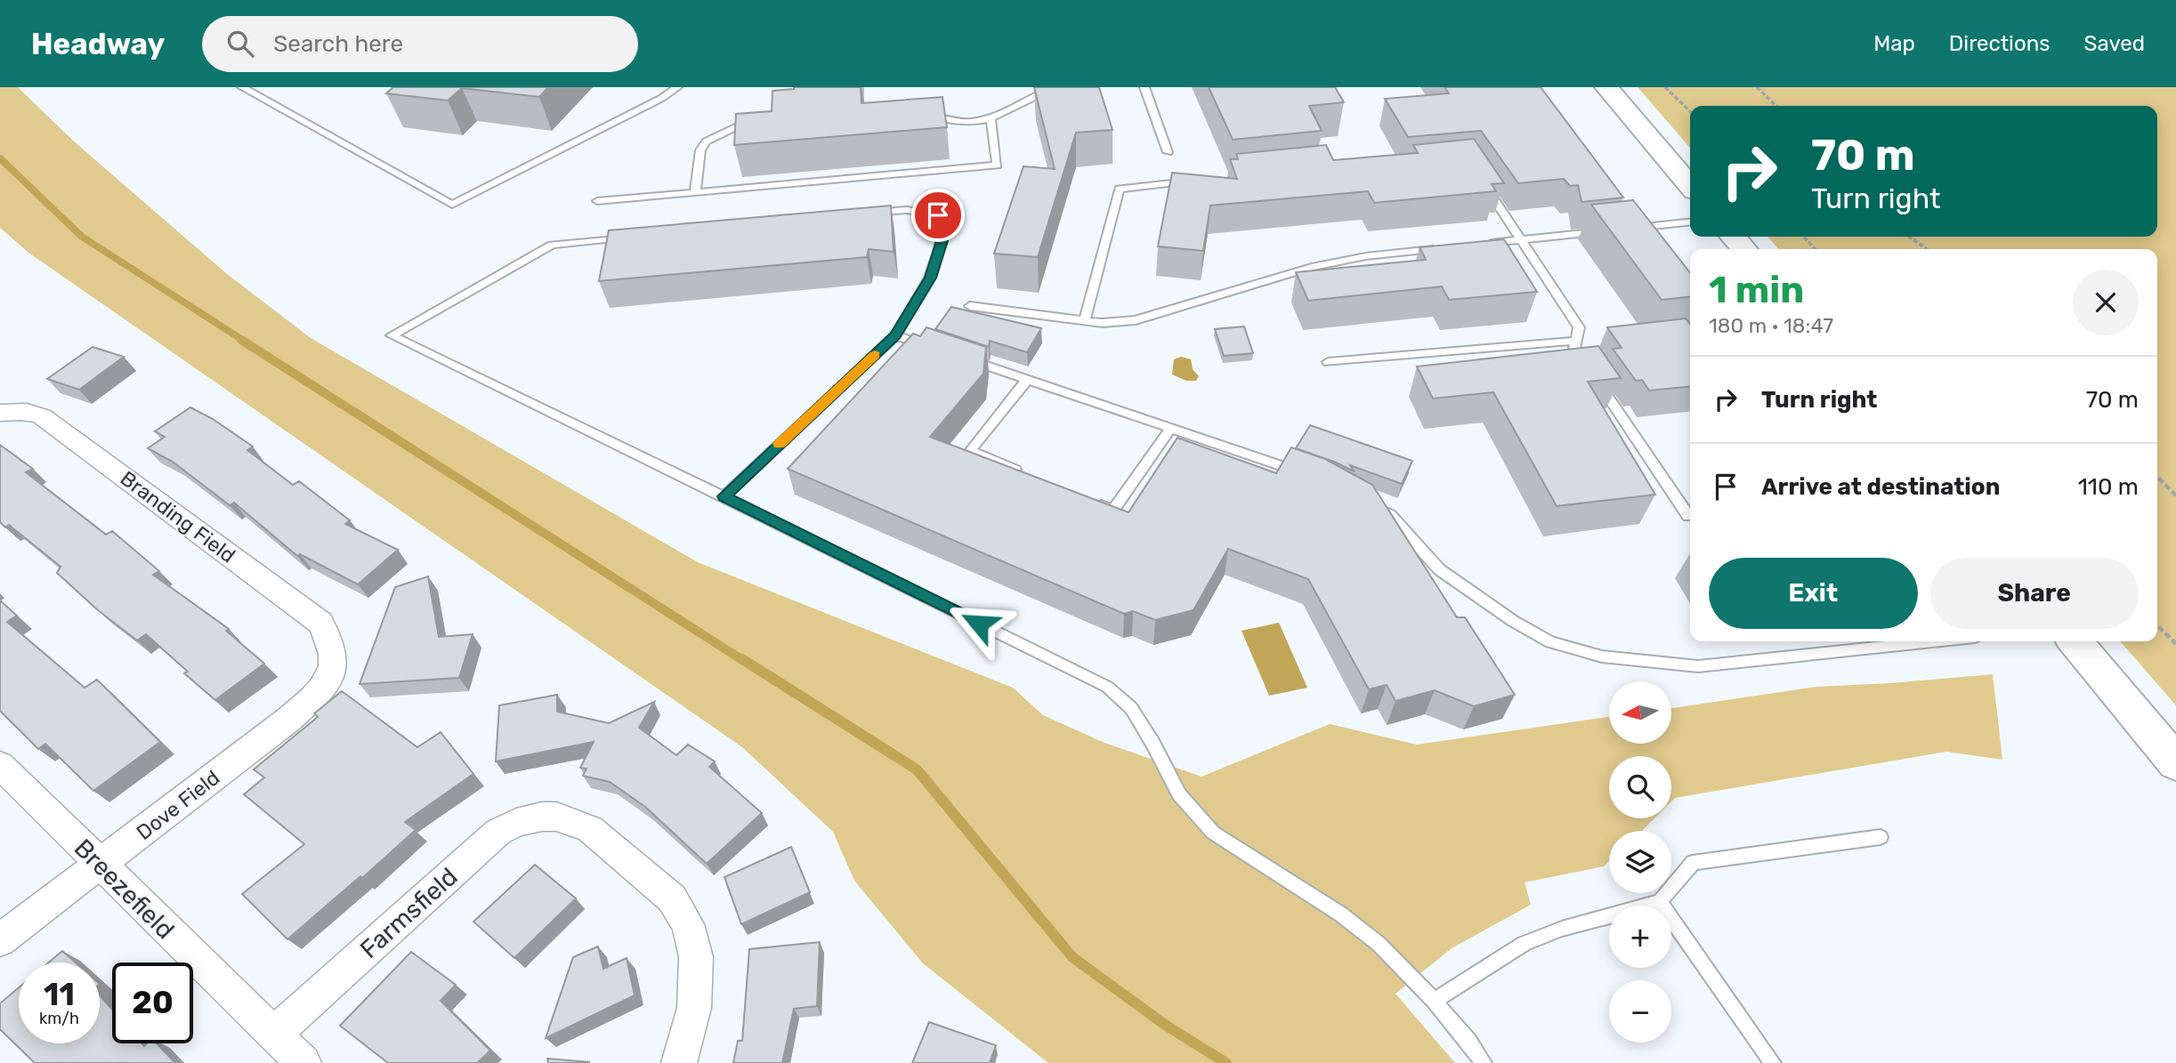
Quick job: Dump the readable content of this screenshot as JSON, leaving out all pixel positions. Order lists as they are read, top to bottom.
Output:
{
  "streets": {
    "street": [
      "Branding Field",
      "Dove Field",
      "Breezefield",
      "Farmsfield"
    ]
  },
  "crossings": [
    ["Branding Field", "Dove Field"],
    ["Dove Field", "Breezefield"],
    ["Breezefield", "Farmsfield"]
  ],
  "north": "left",
  "page": {
    "header": "Headway",
    "search": "Search here",
    "nav": ["Map", "Directions", "Saved"],
    "turn": ["70 m", "Turn right"],
    "heading": ["1 min", "180 m · 18:47"],
    "list": [
      {
        "name": "Turn right",
        "value": "70 m"
      },
      {
        "name": "Arrive at destination",
        "value": "110 m"
      }
    ],
    "buttons": ["Exit", "Share"],
    "map_buttons": ["+", "−"],
    "speed": "11 km/h",
    "limit": "20"
  }
}
